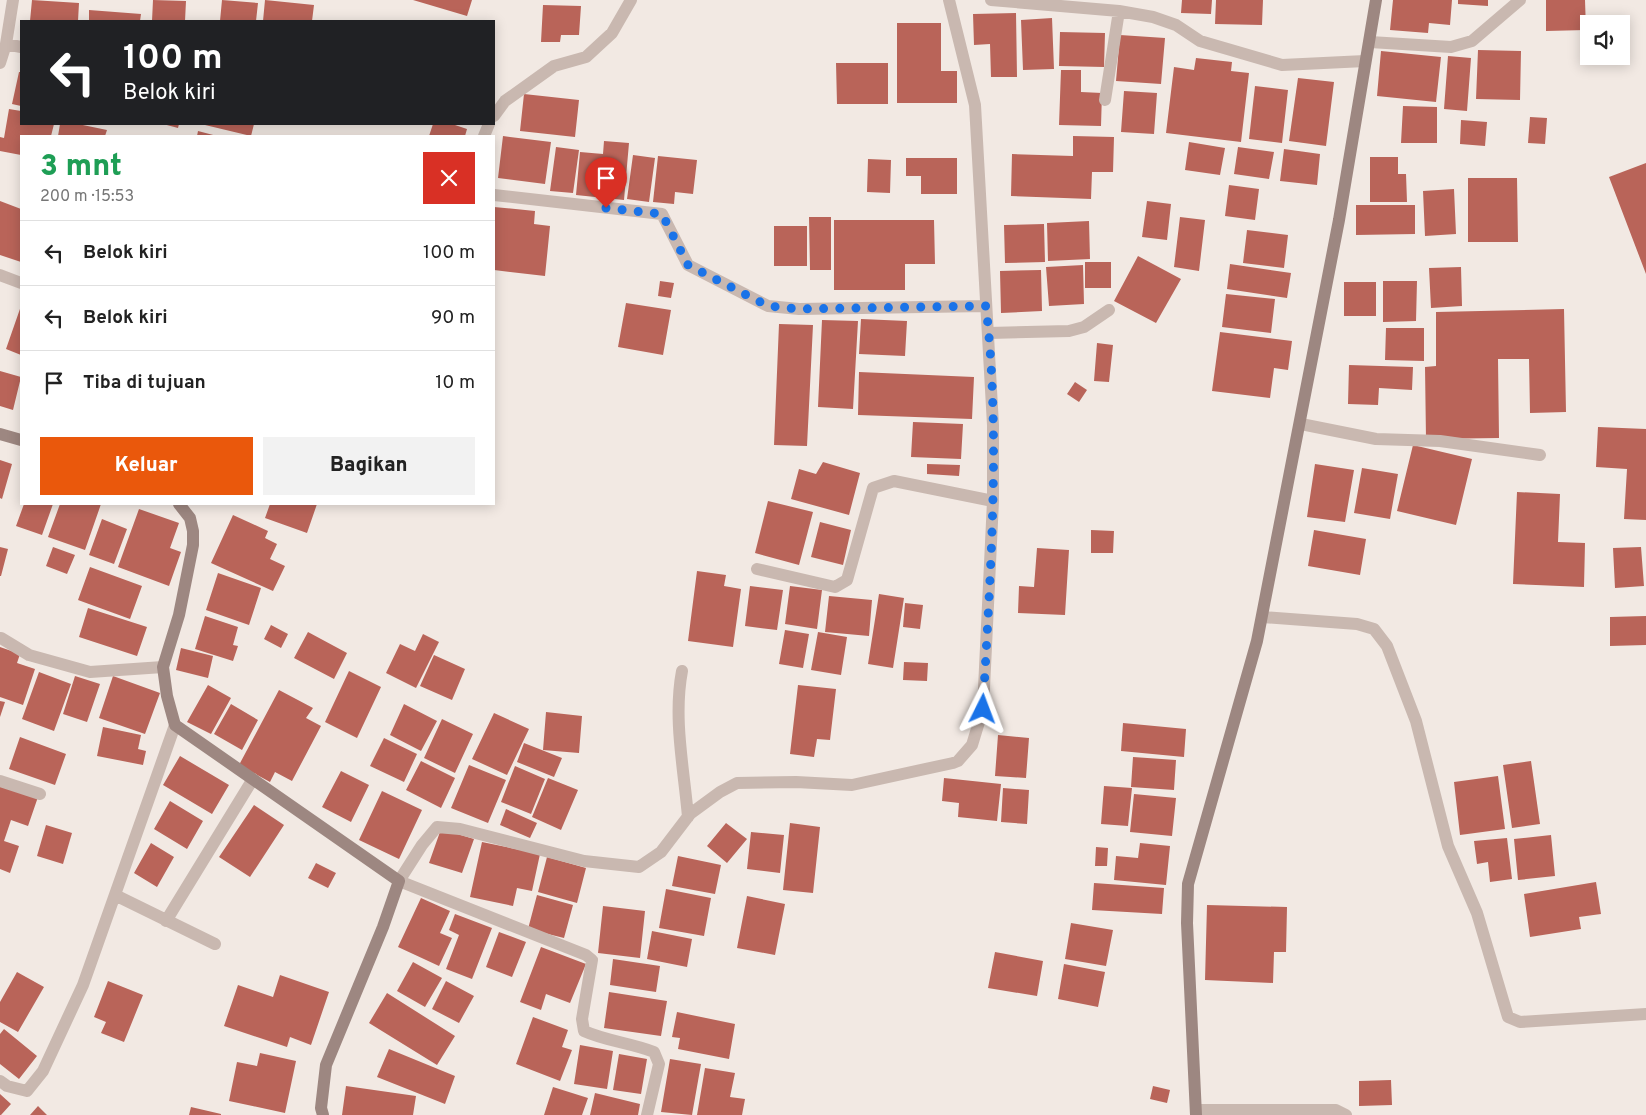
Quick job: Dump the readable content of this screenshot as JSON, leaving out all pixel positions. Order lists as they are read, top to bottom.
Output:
{
  "page": {
    "turn": ["100 m", "Belok kiri"],
    "heading": ["3 mnt", "200 m · 15:53"],
    "list": [
      {
        "name": "Belok kiri",
        "value": "100 m"
      },
      {
        "name": "Belok kiri",
        "value": "90 m"
      },
      {
        "name": "Tiba di tujuan",
        "value": "10 m"
      }
    ],
    "buttons": ["Keluar", "Bagikan"]
  }
}
